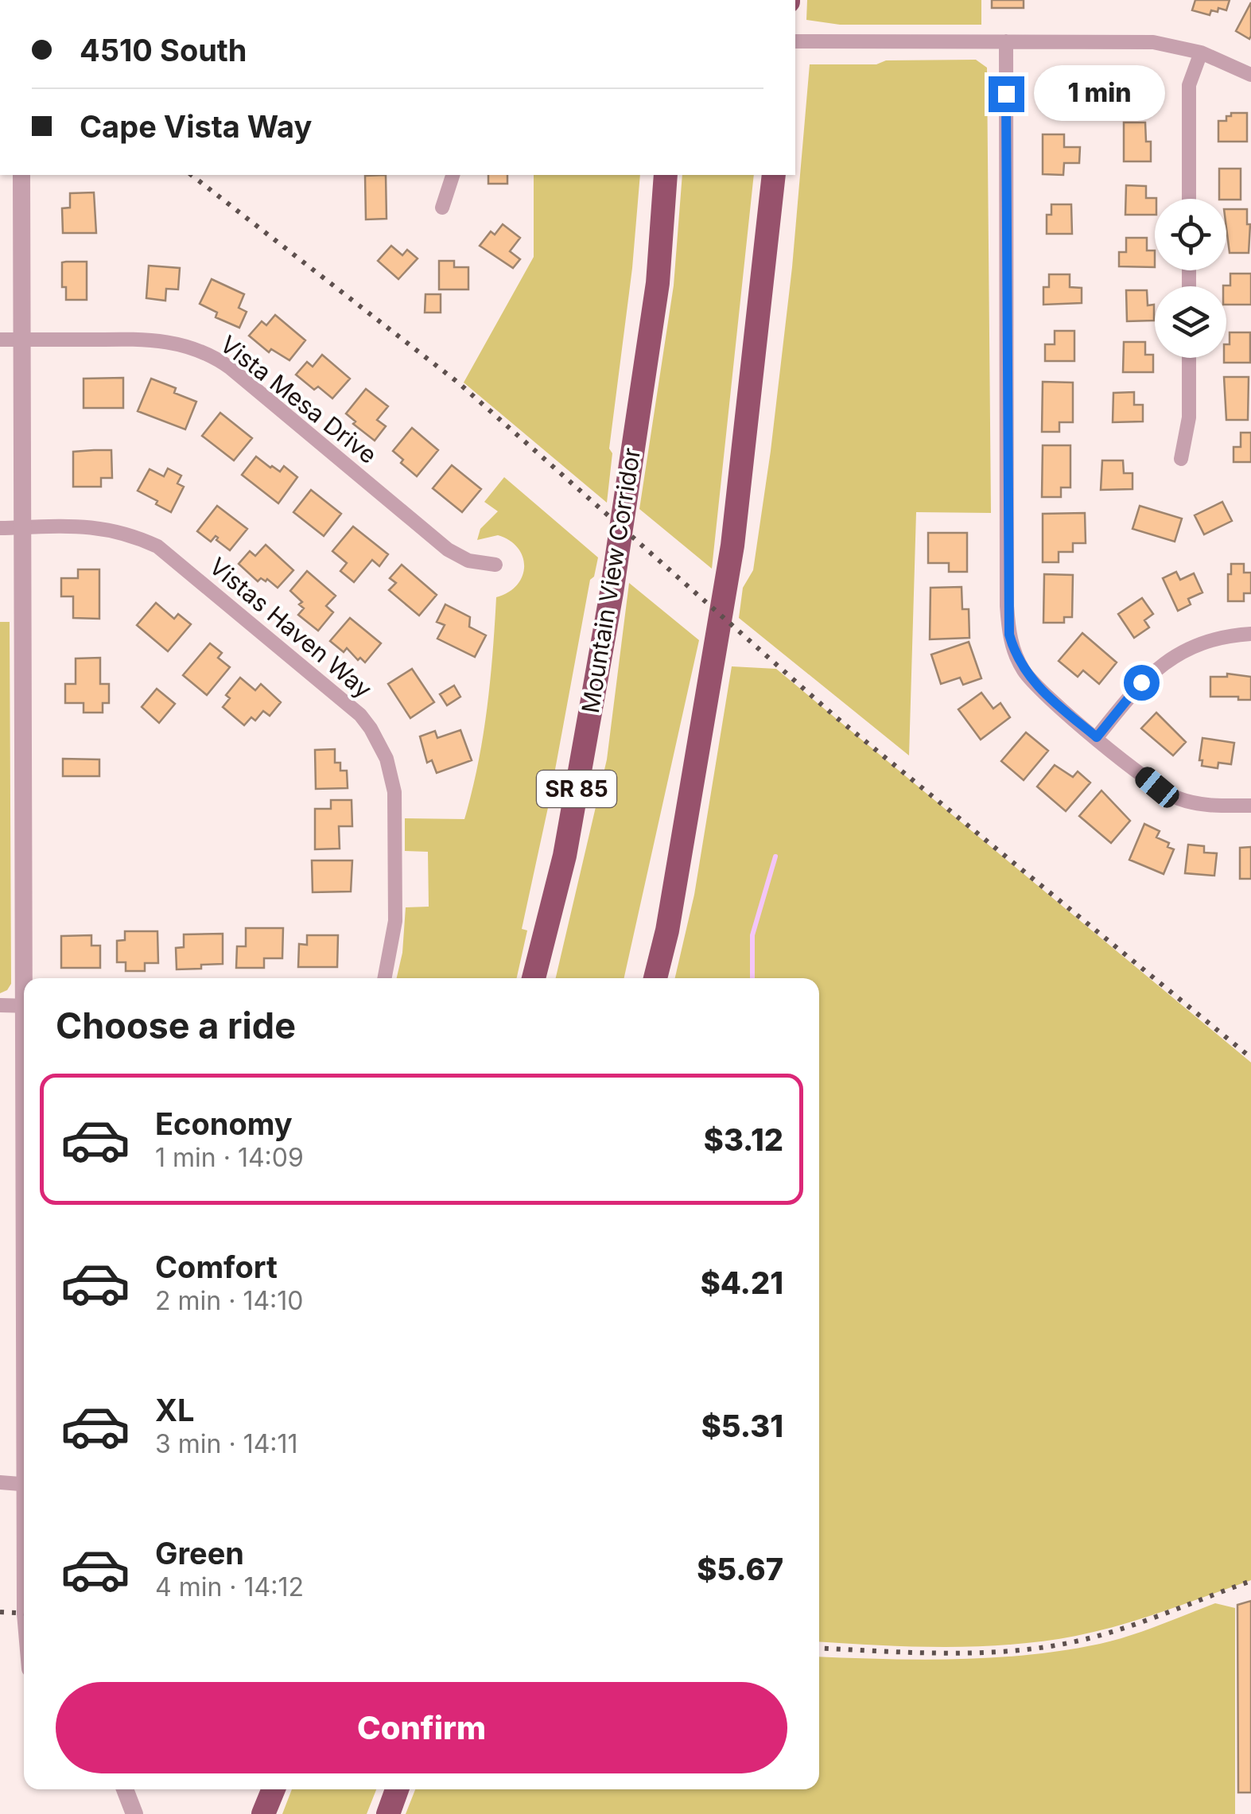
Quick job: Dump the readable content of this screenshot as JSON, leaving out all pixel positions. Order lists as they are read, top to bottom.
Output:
{
  "streets": {
    "highway": ["Mountain View Corridor", "SR 85"],
    "street": ["Vista Mesa Drive", "Vistas Haven Way"]
  },
  "page": {
    "banner": ["4510 South", "Cape Vista Way"],
    "bubble": "1 min",
    "heading": "Choose a ride",
    "list": [
      {
        "name": "Economy",
        "note": "1 min · 14:09",
        "value": "$3.12"
      },
      {
        "name": "Comfort",
        "note": "2 min · 14:10",
        "value": "$4.21"
      },
      {
        "name": "XL",
        "note": "3 min · 14:11",
        "value": "$5.31"
      },
      {
        "name": "Green",
        "note": "4 min · 14:12",
        "value": "$5.67"
      }
    ],
    "buttons": "Confirm"
  }
}
